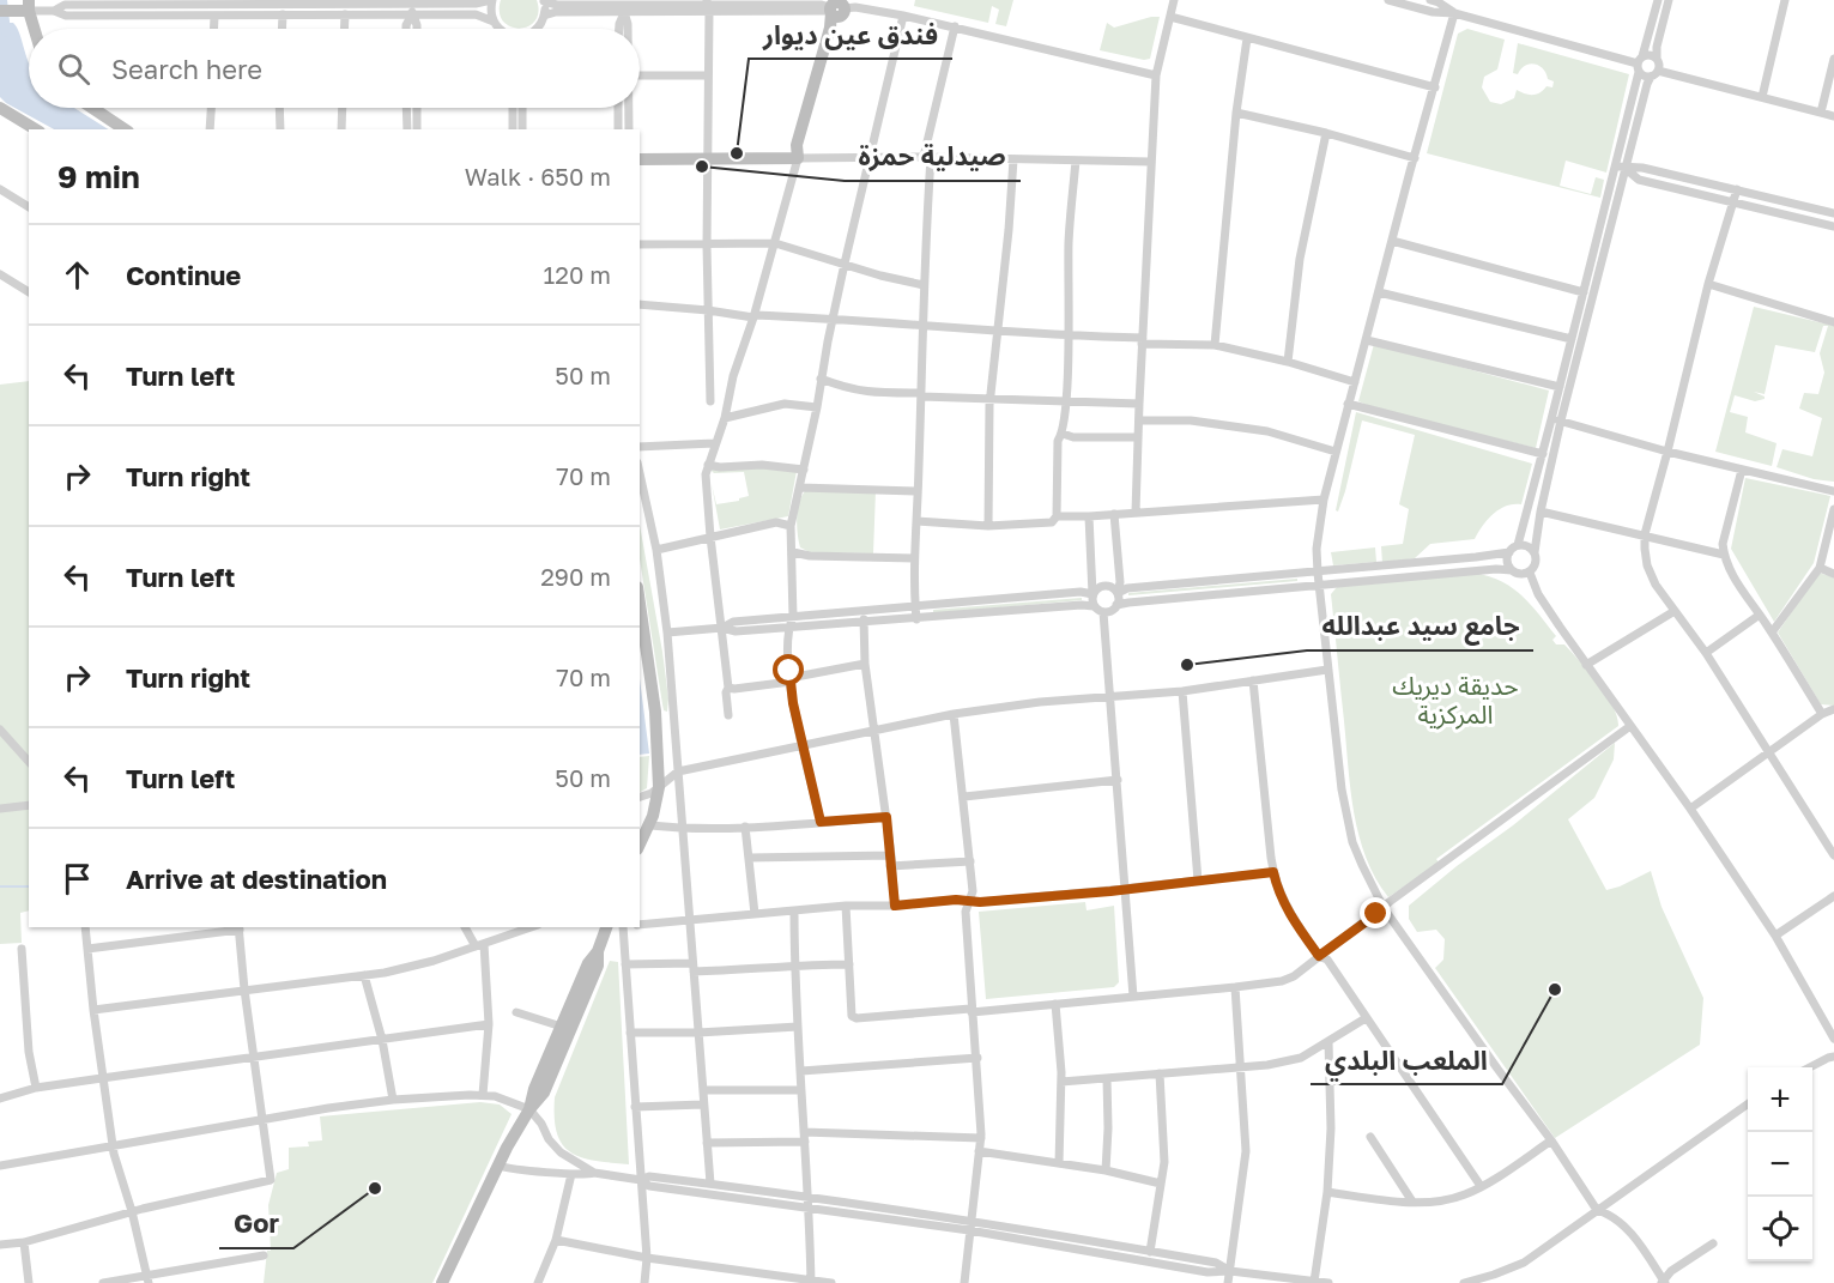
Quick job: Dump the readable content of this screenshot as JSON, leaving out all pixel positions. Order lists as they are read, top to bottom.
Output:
{
  "parks": ["حديقة ديريك المركزية"],
  "places": [
    "فندق عين ديوار",
    "صيدلية حمزة",
    "جامع سيد عبدالله",
    "الملعب البلدي",
    "Gor"
  ],
  "page": {
    "search": "Search here",
    "heading": ["9 min", "Walk · 650 m"],
    "list": [
      ["Continue", "120 m"],
      ["Turn left", "50 m"],
      ["Turn right", "70 m"],
      ["Turn left", "290 m"],
      ["Turn right", "70 m"],
      ["Turn left", "50 m"],
      "Arrive at destination"
    ],
    "map_buttons": ["+", "−"]
  }
}
